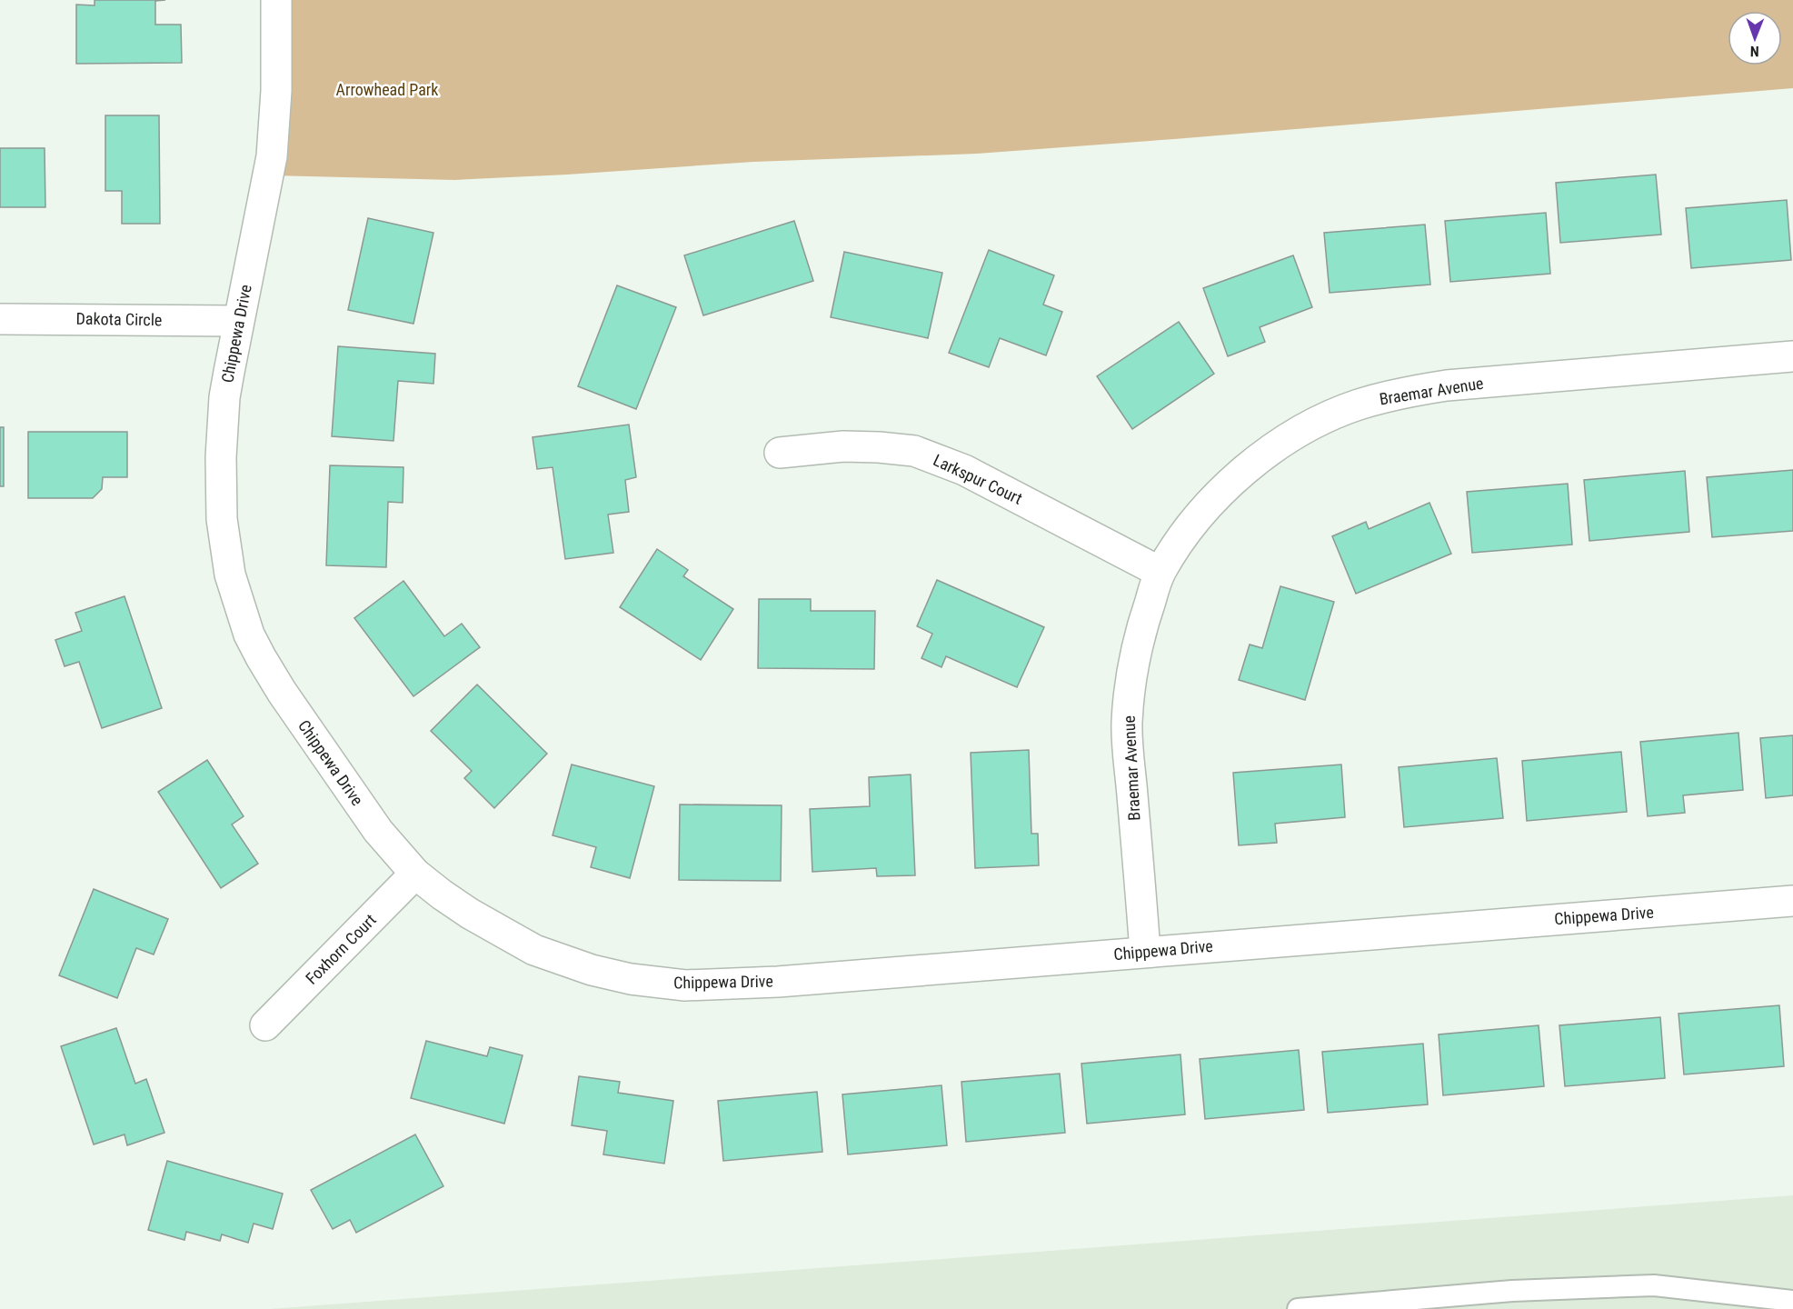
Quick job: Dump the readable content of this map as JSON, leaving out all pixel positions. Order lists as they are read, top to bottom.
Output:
{
  "streets": {
    "street": [
      "Dakota Circle",
      "Chippewa Drive",
      "Braemar Avenue",
      "Larkspur Court",
      "Foxhorn Court"
    ]
  },
  "crossings": [
    ["Dakota Circle", "Chippewa Drive"],
    ["Chippewa Drive", "Braemar Avenue"],
    ["Chippewa Drive", "Foxhorn Court"],
    ["Braemar Avenue", "Larkspur Court"]
  ],
  "parks": ["Arrowhead Park"],
  "north": "bottom"
}
